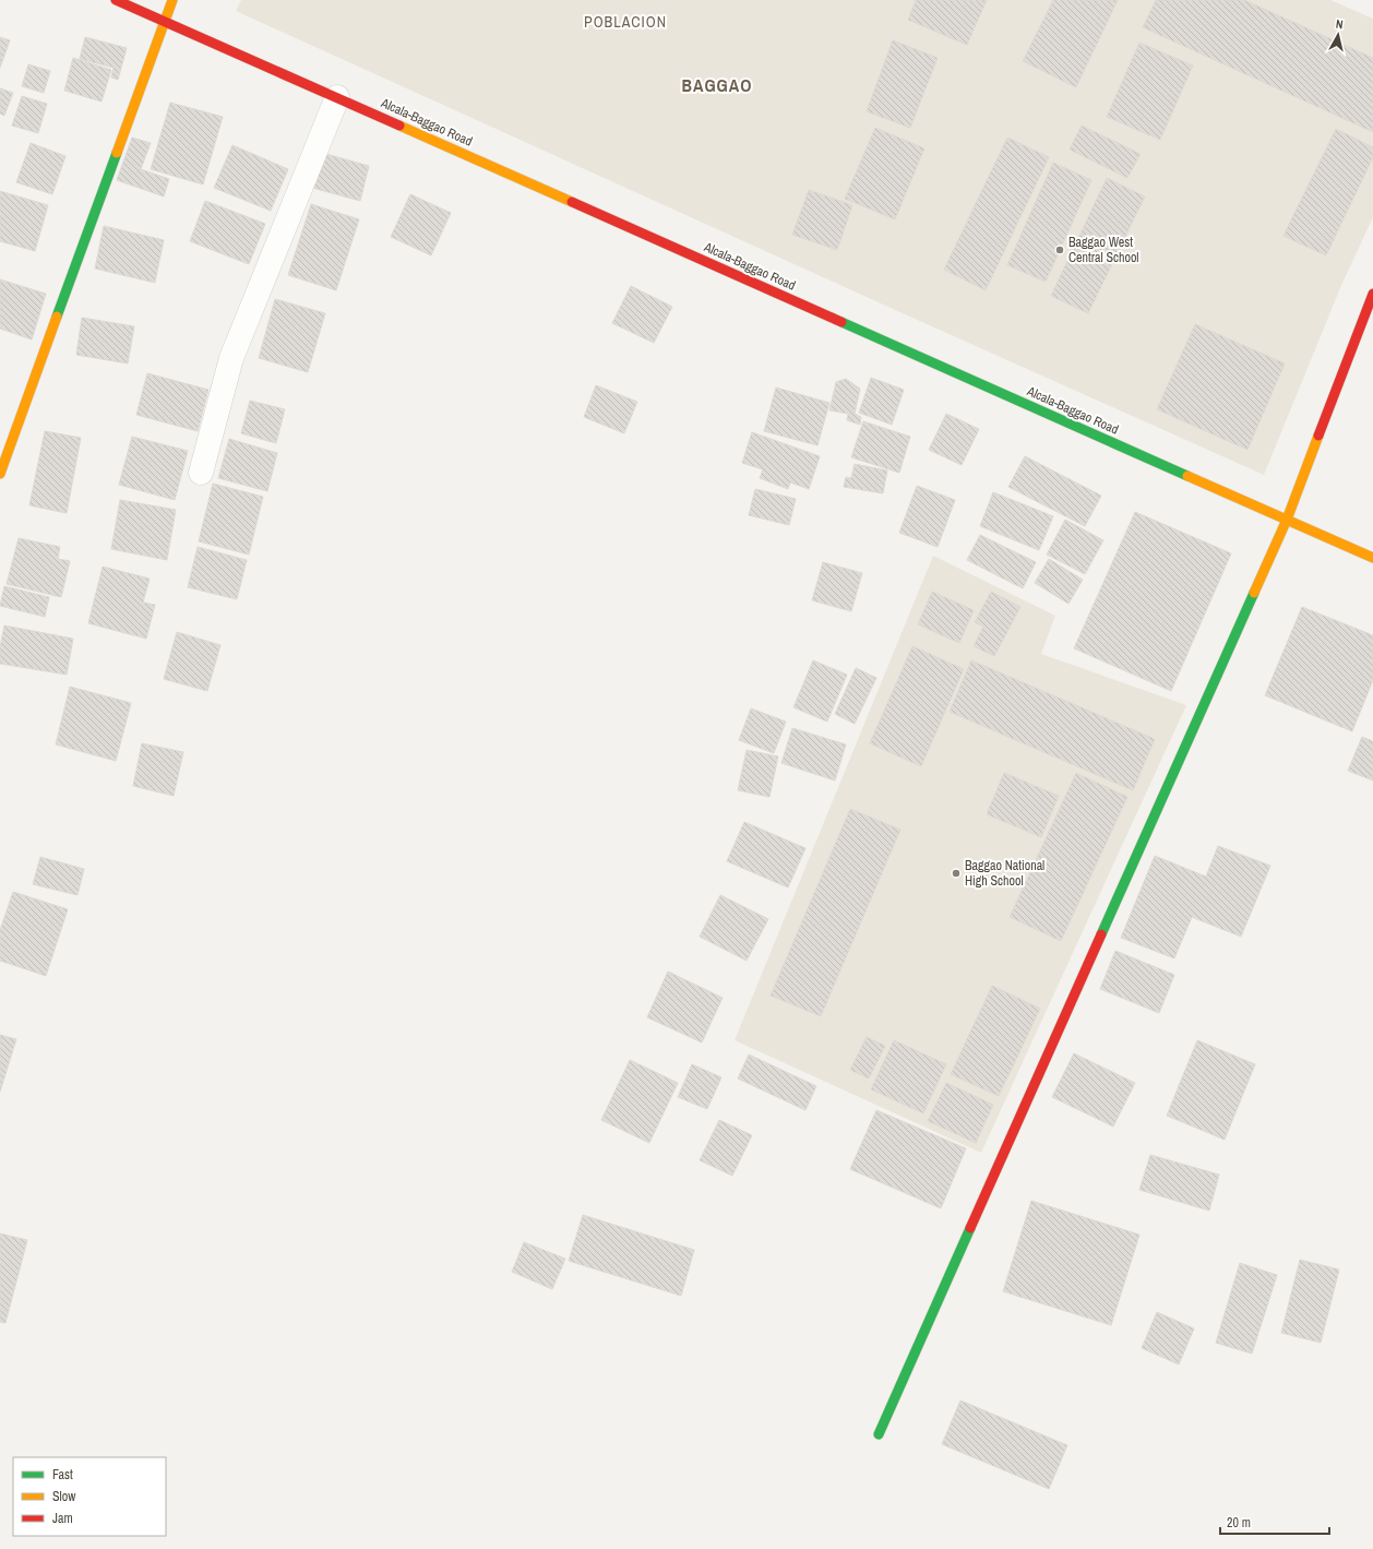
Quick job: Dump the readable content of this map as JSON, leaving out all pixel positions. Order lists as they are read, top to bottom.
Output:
{
  "streets": {
    "street": ["Alcala-Baggao Road"]
  },
  "districts": ["POBLACION", "BAGGAO"],
  "places": ["Baggao West Central School", "Baggao National High School"],
  "legend": ["Fast", "Slow", "Jam"],
  "scale_bar": "20 m",
  "north": "top"
}
